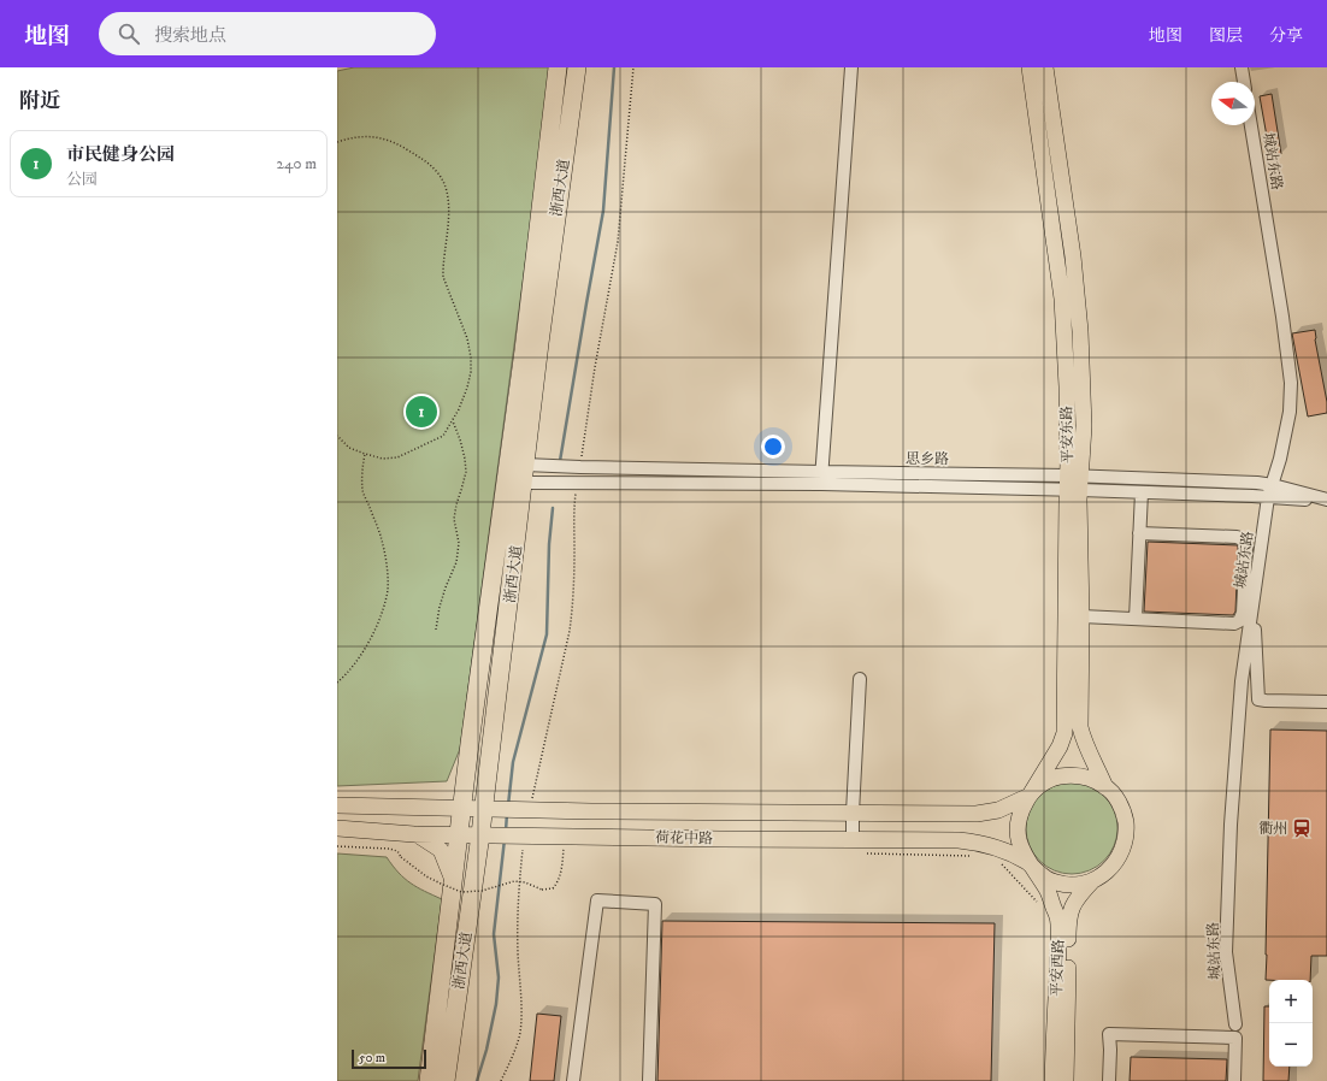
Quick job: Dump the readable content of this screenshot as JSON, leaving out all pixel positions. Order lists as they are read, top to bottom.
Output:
{
  "streets": {
    "highway": ["浙西大道"],
    "main road": ["平安东路", "荷花中路", "平安西路"],
    "street": ["城站东路", "思乡路"]
  },
  "crossings": [
    ["城站东路", "思乡路"],
    ["浙西大道", "思乡路"],
    ["浙西大道", "荷花中路"],
    ["平安东路", "思乡路"],
    ["平安东路", "荷花中路"],
    ["平安东路", "平安西路"],
    ["荷花中路", "平安西路"]
  ],
  "places": {
    "station": ["衢州"]
  },
  "scale_bar": "50 m",
  "north": "left",
  "page": {
    "header": "地图",
    "search": "搜索地点",
    "nav": ["地图", "图层", "分享"],
    "heading": "附近",
    "list": [
      {
        "mark": "1",
        "name": "市民健身公园",
        "note": "公园",
        "value": "240 m"
      }
    ],
    "pins": "1",
    "map_buttons": ["+", "−"],
    "scale": "50 m"
  }
}
